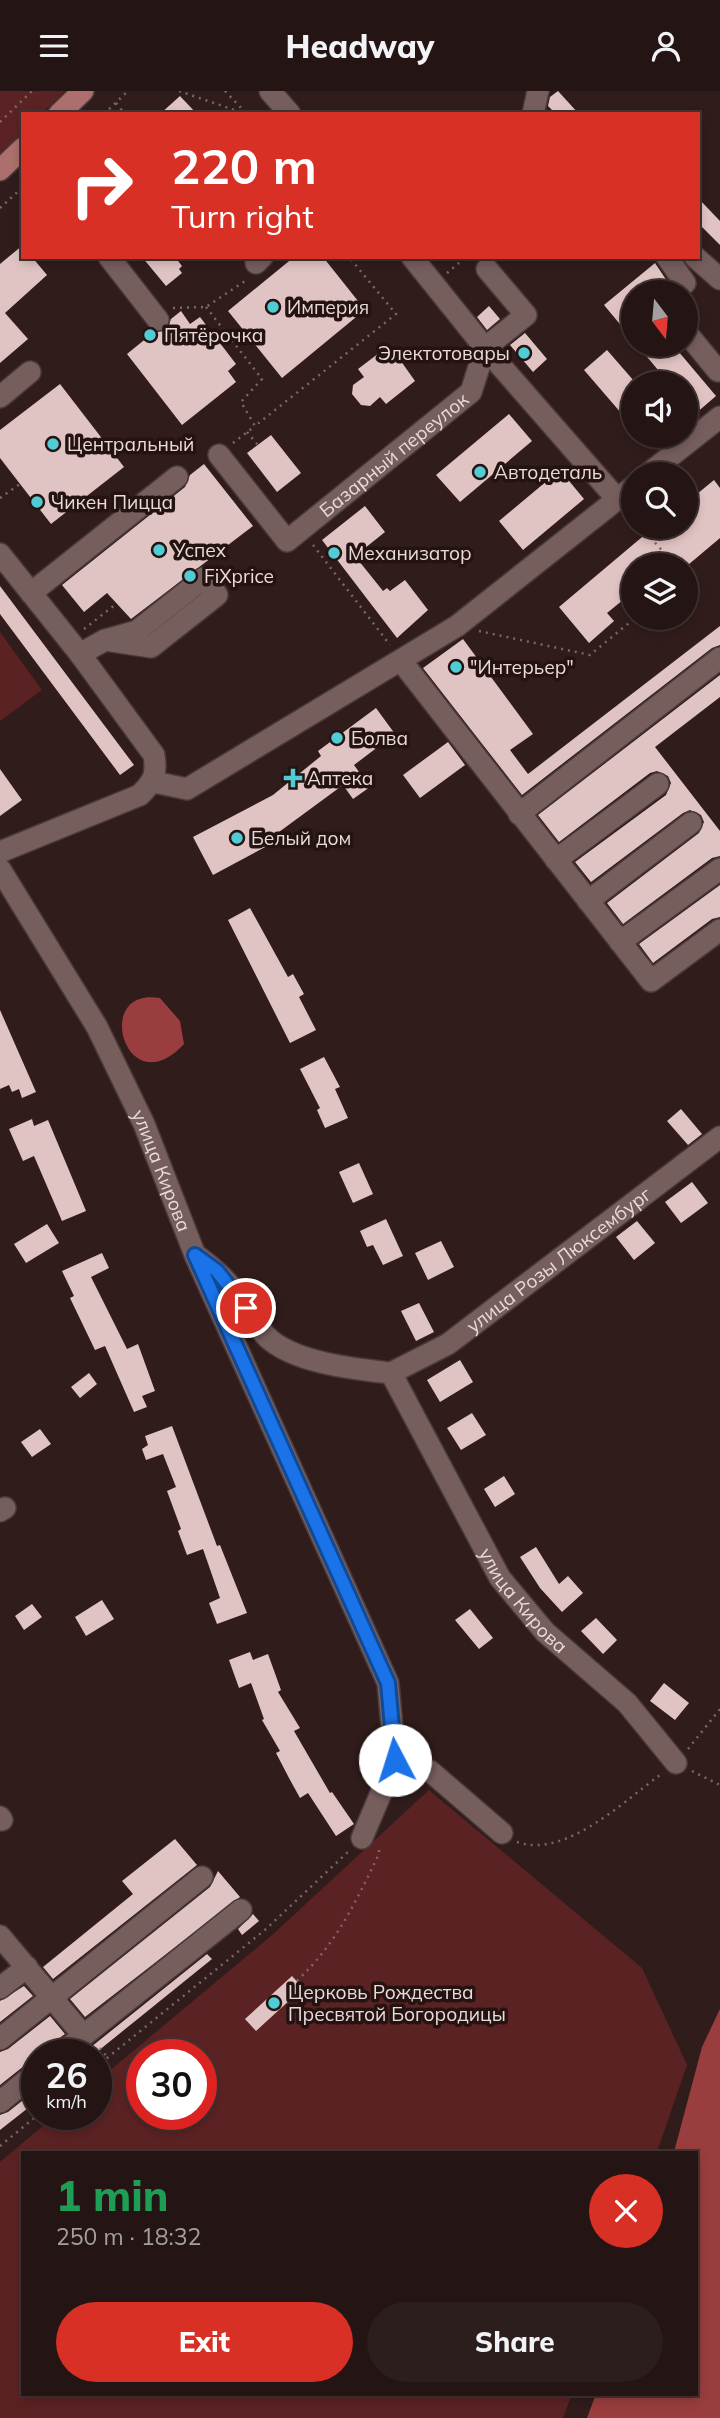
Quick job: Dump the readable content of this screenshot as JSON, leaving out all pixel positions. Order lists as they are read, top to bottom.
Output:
{
  "streets": {
    "street": ["Базарный переулок", "улица Кирова", "улица Розы Люксембург"]
  },
  "crossings": [
    ["улица Кирова", "улица Розы Люксембург"]
  ],
  "places": {
    "other": [
      "Империя",
      "Пятёрочка",
      "Электотовары",
      "Центральный",
      "Автодеталь",
      "Чикен Пицца",
      "Успех",
      "Механизатор",
      "FiXprice",
      "\"Интерьер\"",
      "Болва",
      "Белый дом",
      "Церковь Рождества Пресвятой Богородицы"
    ],
    "health": ["Аптека"]
  },
  "north": "bottom",
  "page": {
    "header": "Headway",
    "turn": ["220 m", "Turn right"],
    "speed": "26 km/h",
    "limit": "30",
    "heading": ["1 min", "250 m · 18:32"],
    "buttons": ["Exit", "Share"]
  }
}
